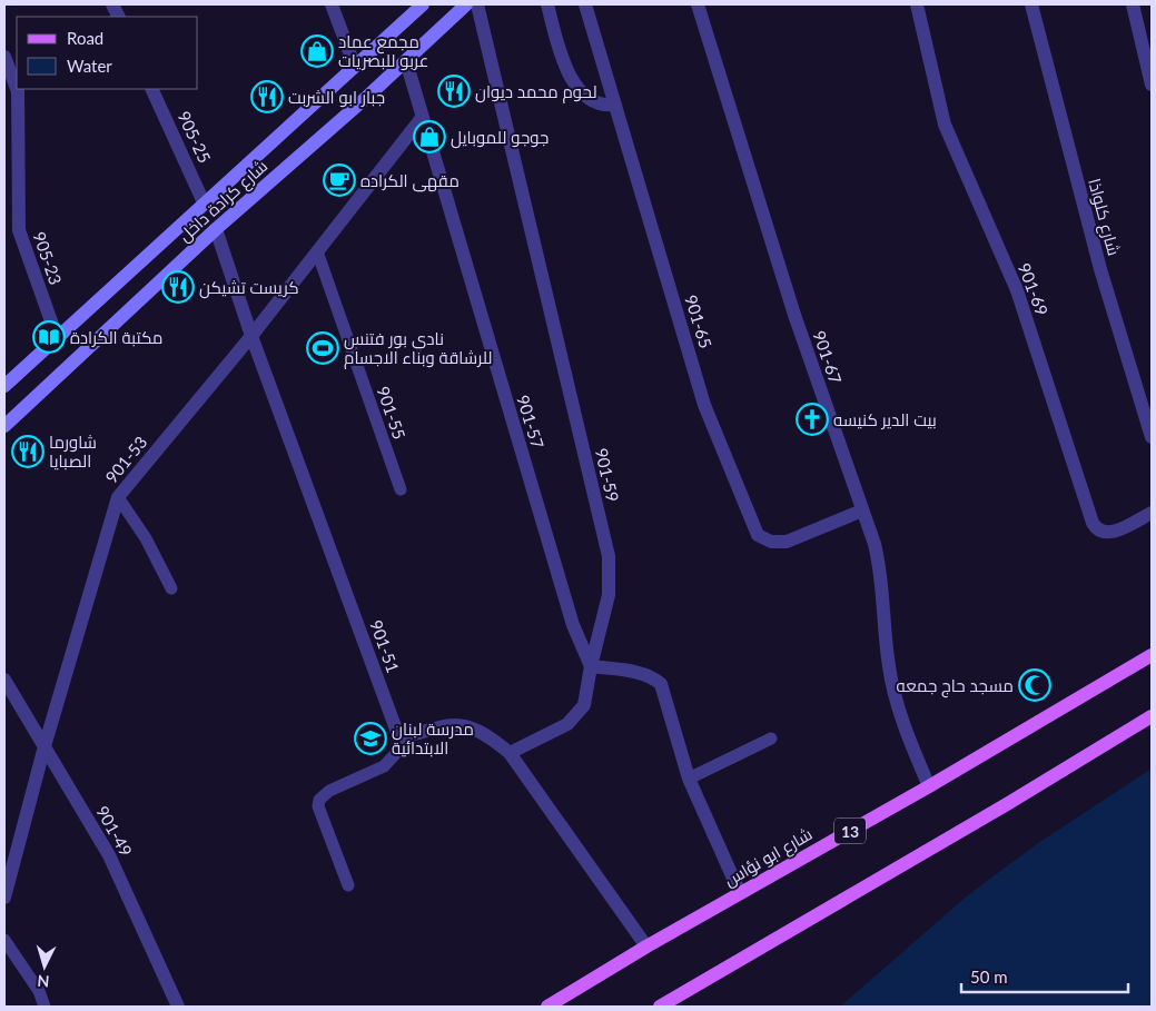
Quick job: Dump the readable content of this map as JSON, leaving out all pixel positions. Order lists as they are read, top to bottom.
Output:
{
  "streets": {
    "main road": ["شارع كرادة داخل", "13", "شارع ابو نؤاس"],
    "street": [
      "905-25",
      "شارع كلواذا",
      "905-23",
      "901-69",
      "901-65",
      "901-67",
      "901-57",
      "901-53",
      "901-59",
      "901-51",
      "901-49"
    ],
    "lane": ["901-55"]
  },
  "crossings": [
    ["905-25", "شارع كرادة داخل"],
    ["شارع كرادة داخل", "905-23"],
    ["شارع كرادة داخل", "901-57"],
    ["شارع كرادة داخل", "901-51"],
    ["901-65", "901-67"],
    ["901-67", "شارع ابو نؤاس"],
    ["901-55", "901-53"],
    ["901-57", "901-53"],
    ["901-57", "901-59"],
    ["901-53", "901-51"],
    ["901-53", "901-49"]
  ],
  "places": {
    "shop": ["مجمع عماد عربو للبصريات", "جوجو للموبايل"],
    "restaurant": [
      "لحوم محمد ديوان",
      "جبار ابو الشربت",
      "كريست تشيكن",
      "شاورما الصبايا"
    ],
    "cafe": ["مقهى الكراده"],
    "library": ["مكتبة الكرادة"],
    "sports": ["نادي بور فتنس للرشاقة وبناء الاجسام"],
    "church": ["بيت الدير كنيسه"],
    "mosque": ["مسجد حاج جمعه"],
    "school or university": ["مدرسة لبنان الابتدائية"]
  },
  "legend": ["Road", "Water"],
  "scale_bar": "50 m",
  "north": "bottom"
}
